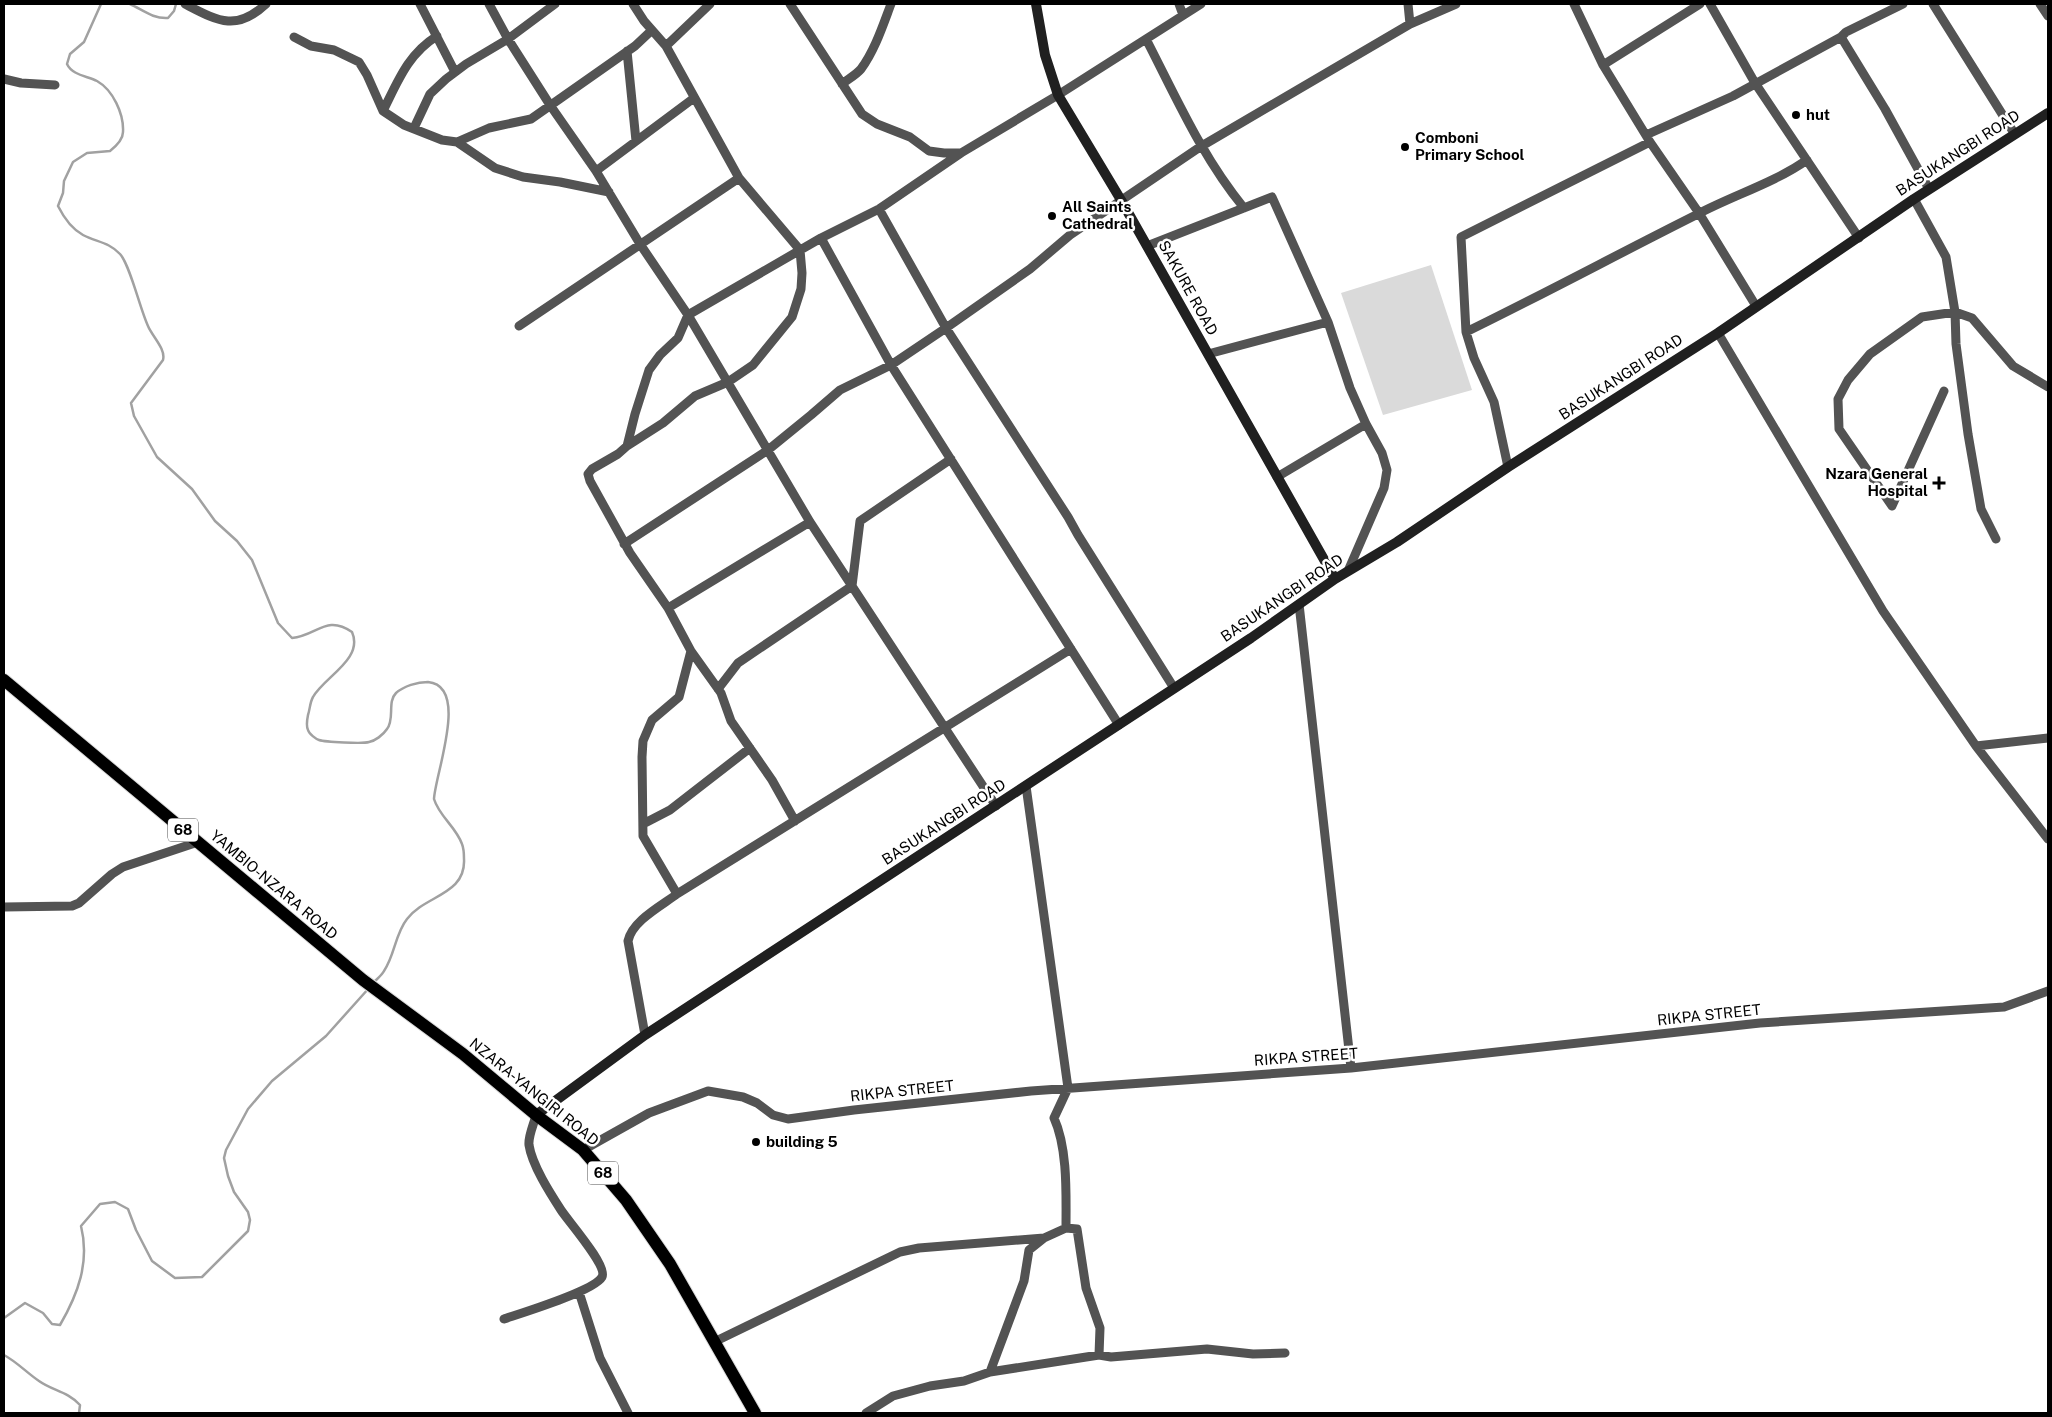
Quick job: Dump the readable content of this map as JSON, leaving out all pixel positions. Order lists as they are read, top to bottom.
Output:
{
  "streets": {
    "main road": ["68", "YAMBIO-NZARA ROAD", "NZARA-YANGIRI ROAD"],
    "street": ["BASUKANGBI ROAD", "SAKURE ROAD", "RIKPA STREET"]
  },
  "crossings": [
    ["BASUKANGBI ROAD", "SAKURE ROAD"],
    ["BASUKANGBI ROAD", "NZARA-YANGIRI ROAD"],
    ["YAMBIO-NZARA ROAD", "NZARA-YANGIRI ROAD"],
    ["RIKPA STREET", "NZARA-YANGIRI ROAD"]
  ],
  "places": {
    "other": [
      "hut",
      "Comboni Primary School",
      "All Saints Cathedral",
      "building 5"
    ],
    "health": ["Nzara General Hospital"]
  }
}
